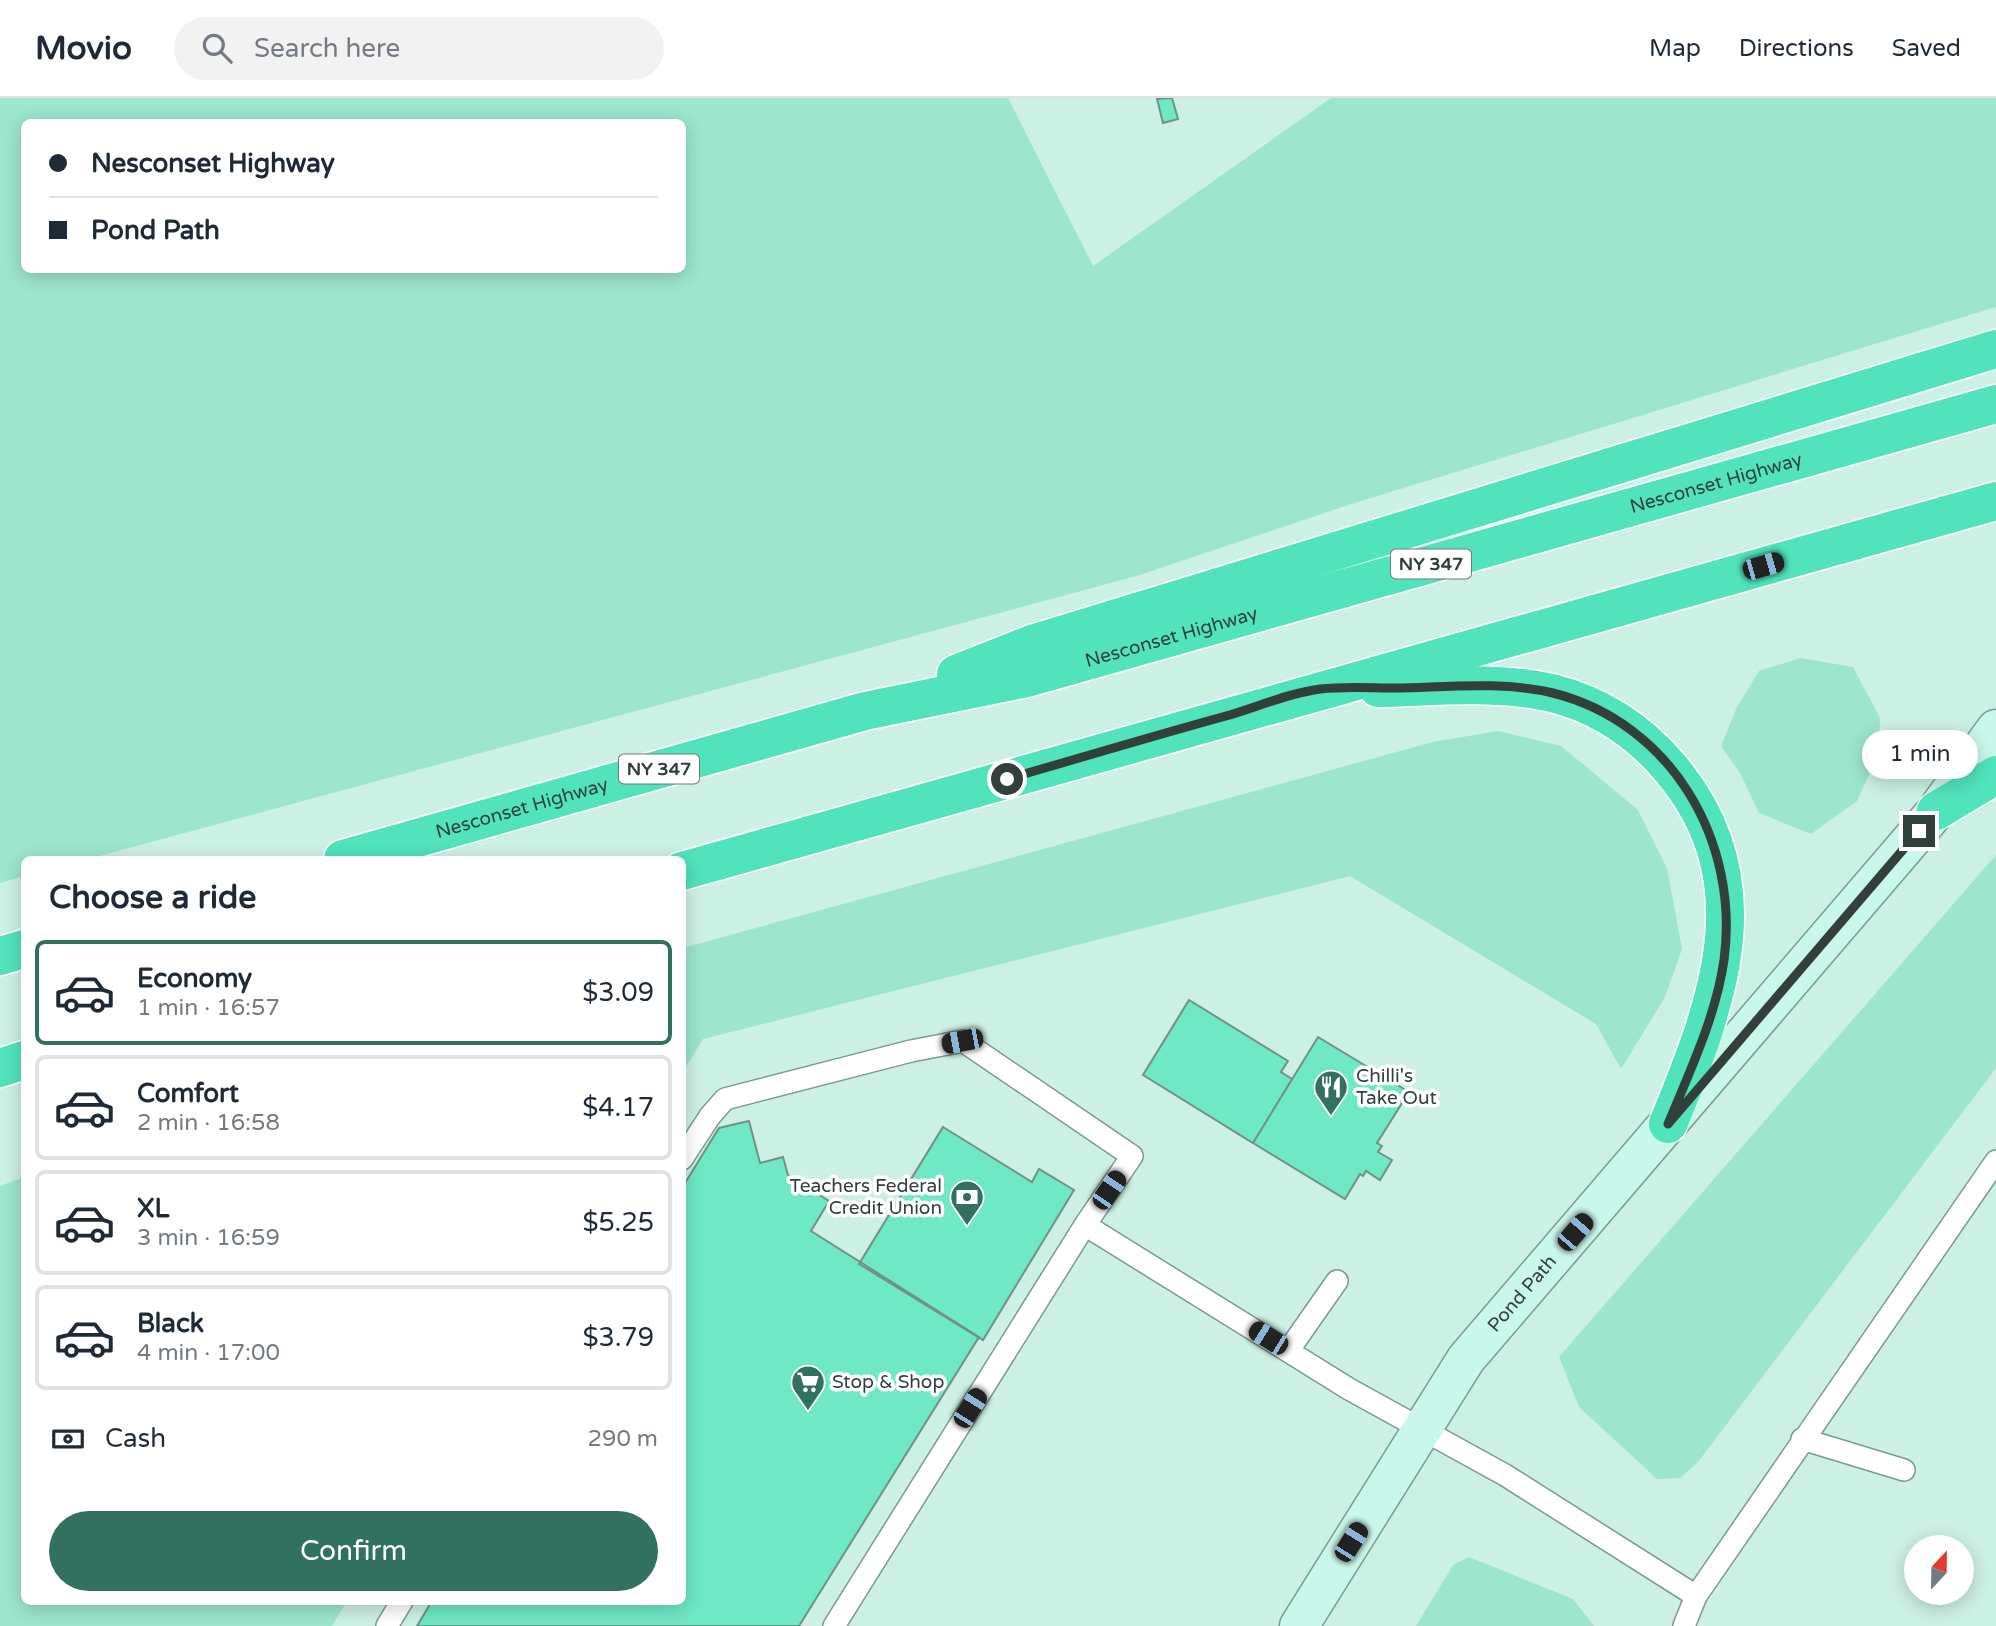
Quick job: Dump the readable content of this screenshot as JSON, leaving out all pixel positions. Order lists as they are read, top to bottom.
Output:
{
  "streets": {
    "highway": ["Nesconset Highway", "NY 347"],
    "main road": ["Pond Path"]
  },
  "places": {
    "restaurant": ["Chilli's Take Out"],
    "bank": ["Teachers Federal Credit Union"],
    "supermarket": ["Stop & Shop"]
  },
  "north": "top",
  "page": {
    "header": "Movio",
    "search": "Search here",
    "nav": ["Map", "Directions", "Saved"],
    "banner": ["Nesconset Highway", "Pond Path"],
    "bubble": "1 min",
    "heading": "Choose a ride",
    "list": [
      {
        "name": "Economy",
        "note": "1 min · 16:57",
        "value": "$3.09"
      },
      {
        "name": "Comfort",
        "note": "2 min · 16:58",
        "value": "$4.17"
      },
      {
        "name": "XL",
        "note": "3 min · 16:59",
        "value": "$5.25"
      },
      {
        "name": "Black",
        "note": "4 min · 17:00",
        "value": "$3.79"
      }
    ],
    "pay": ["Cash", "290 m"],
    "buttons": "Confirm"
  }
}
